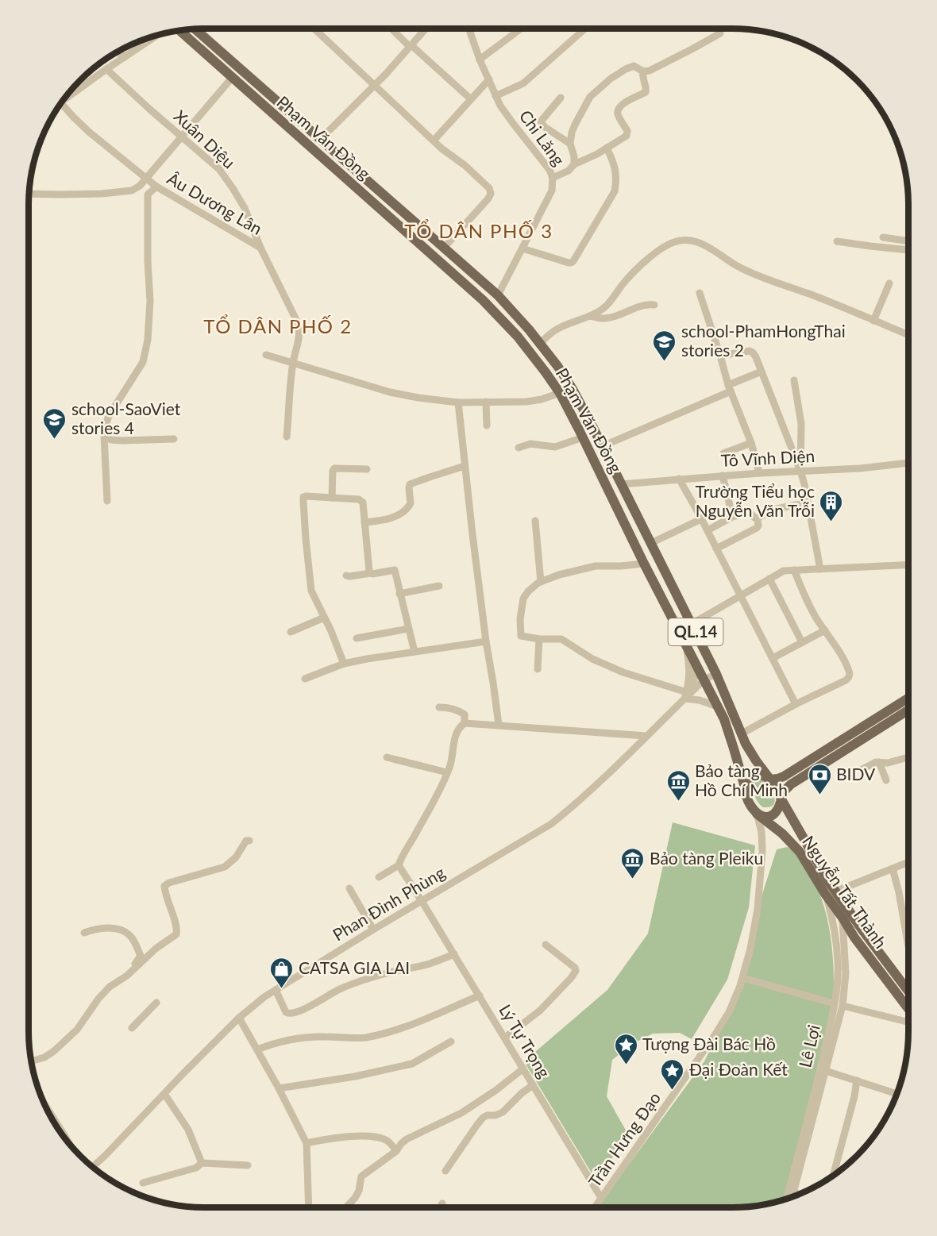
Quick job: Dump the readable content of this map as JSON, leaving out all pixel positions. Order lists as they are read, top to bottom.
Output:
{
  "streets": {
    "main road": ["Phạm Văn Đồng", "QL.14", "Nguyễn Tất Thành"],
    "street": [
      "Chi Lăng",
      "Xuân Diệu",
      "Âu Dương Lân",
      "Tô Vĩnh Diện",
      "Phan Đình Phùng",
      "Lý Tự Trọng",
      "Lê Lợi",
      "Trần Hưng Đạo"
    ]
  },
  "crossings": [
    ["Phạm Văn Đồng", "Chi Lăng"],
    ["Phạm Văn Đồng", "Tô Vĩnh Diện"],
    ["Phạm Văn Đồng", "Nguyễn Tất Thành"],
    ["Phạm Văn Đồng", "Phan Đình Phùng"],
    ["Phạm Văn Đồng", "Trần Hưng Đạo"],
    ["Xuân Diệu", "Âu Dương Lân"],
    ["Nguyễn Tất Thành", "Lê Lợi"],
    ["Nguyễn Tất Thành", "Trần Hưng Đạo"],
    ["Phan Đình Phùng", "Lý Tự Trọng"],
    ["Lý Tự Trọng", "Trần Hưng Đạo"]
  ],
  "districts": ["TỔ DÂN PHỐ 3", "TỔ DÂN PHỐ 2"],
  "places": {
    "school or university": ["school-PhamHongThai stories 2", "school-SaoViet stories 4"],
    "building": ["Trường Tiểu học Nguyễn Văn Trỗi"],
    "bank": ["BIDV"],
    "museum": ["Bảo tàng Hồ Chí Minh", "Bảo tàng Pleiku"],
    "shop": ["CATSA GIA LAI"],
    "place": ["Tượng Đài Bác Hồ", "Đại Đoàn Kết"]
  }
}
